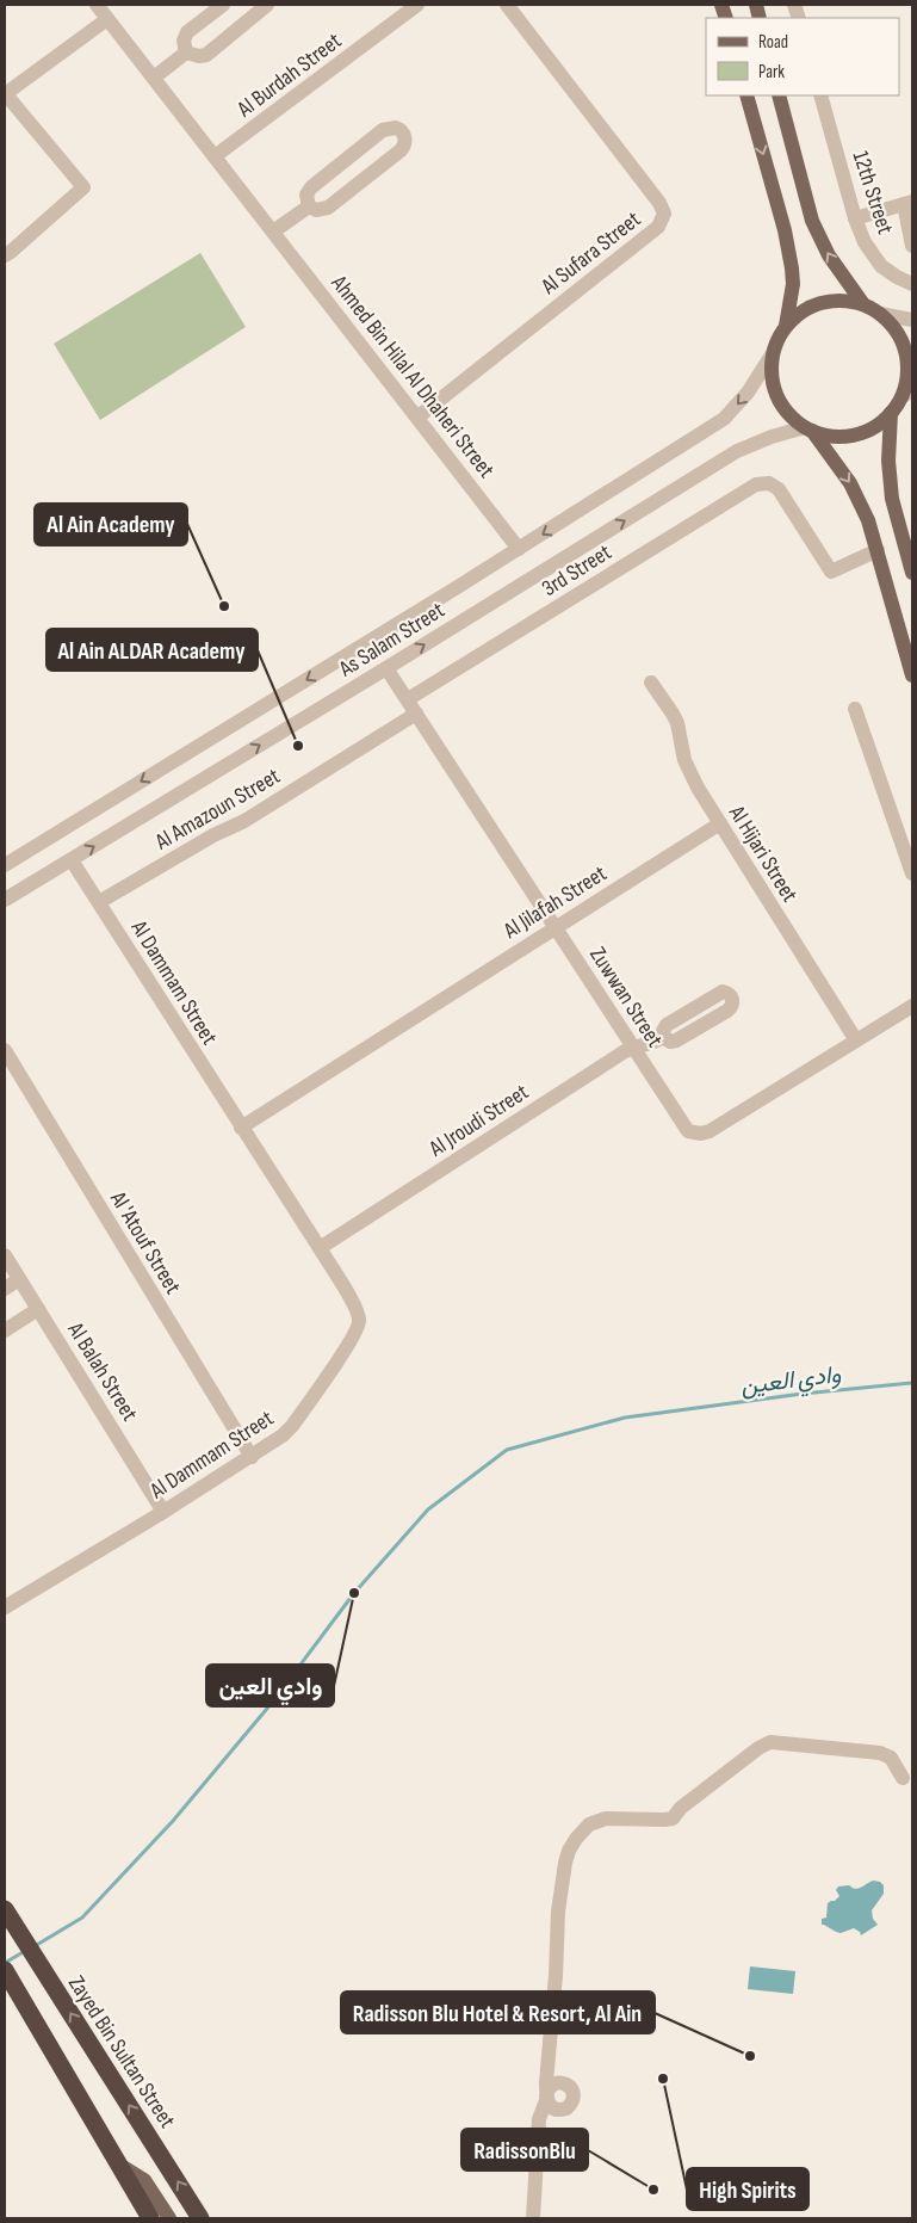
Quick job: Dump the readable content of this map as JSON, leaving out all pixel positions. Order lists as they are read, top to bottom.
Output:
{
  "streets": {
    "highway": ["Zayed Bin Sultan Street"],
    "street": [
      "Al Burdah Street",
      "12th Street",
      "Al Sufara Street",
      "Ahmed Bin Hilal Al Dhaheri Street",
      "3rd Street",
      "As Salam Street",
      "Al Amazoun Street",
      "Al Hijari Street",
      "Al Jilafah Street",
      "Al Dammam Street",
      "Zuwwan Street",
      "Al Jroudi Street",
      "Al 'Atouf Street",
      "Al Balah Street"
    ]
  },
  "crossings": [
    ["Al Burdah Street", "Ahmed Bin Hilal Al Dhaheri Street"],
    ["Al Sufara Street", "Ahmed Bin Hilal Al Dhaheri Street"],
    ["Ahmed Bin Hilal Al Dhaheri Street", "As Salam Street"],
    ["3rd Street", "Zuwwan Street"],
    ["As Salam Street", "Al Dammam Street"],
    ["As Salam Street", "Zuwwan Street"],
    ["Al Amazoun Street", "Al Dammam Street"],
    ["Al Amazoun Street", "Zuwwan Street"],
    ["Al Hijari Street", "Al Jilafah Street"],
    ["Al Hijari Street", "Zuwwan Street"],
    ["Al Jilafah Street", "Al Dammam Street"],
    ["Al Jilafah Street", "Zuwwan Street"],
    ["Al Dammam Street", "Al Jroudi Street"],
    ["Al Dammam Street", "Al 'Atouf Street"],
    ["Al Dammam Street", "Al Balah Street"],
    ["Zuwwan Street", "Al Jroudi Street"]
  ],
  "water": ["وادي العين"],
  "places": [
    "Al Ain Academy",
    "Al Ain ALDAR Academy",
    "وادي العين",
    "Radisson Blu Hotel & Resort, Al Ain",
    "High Spirits",
    "RadissonBlu"
  ],
  "legend": ["Road", "Park"]
}
